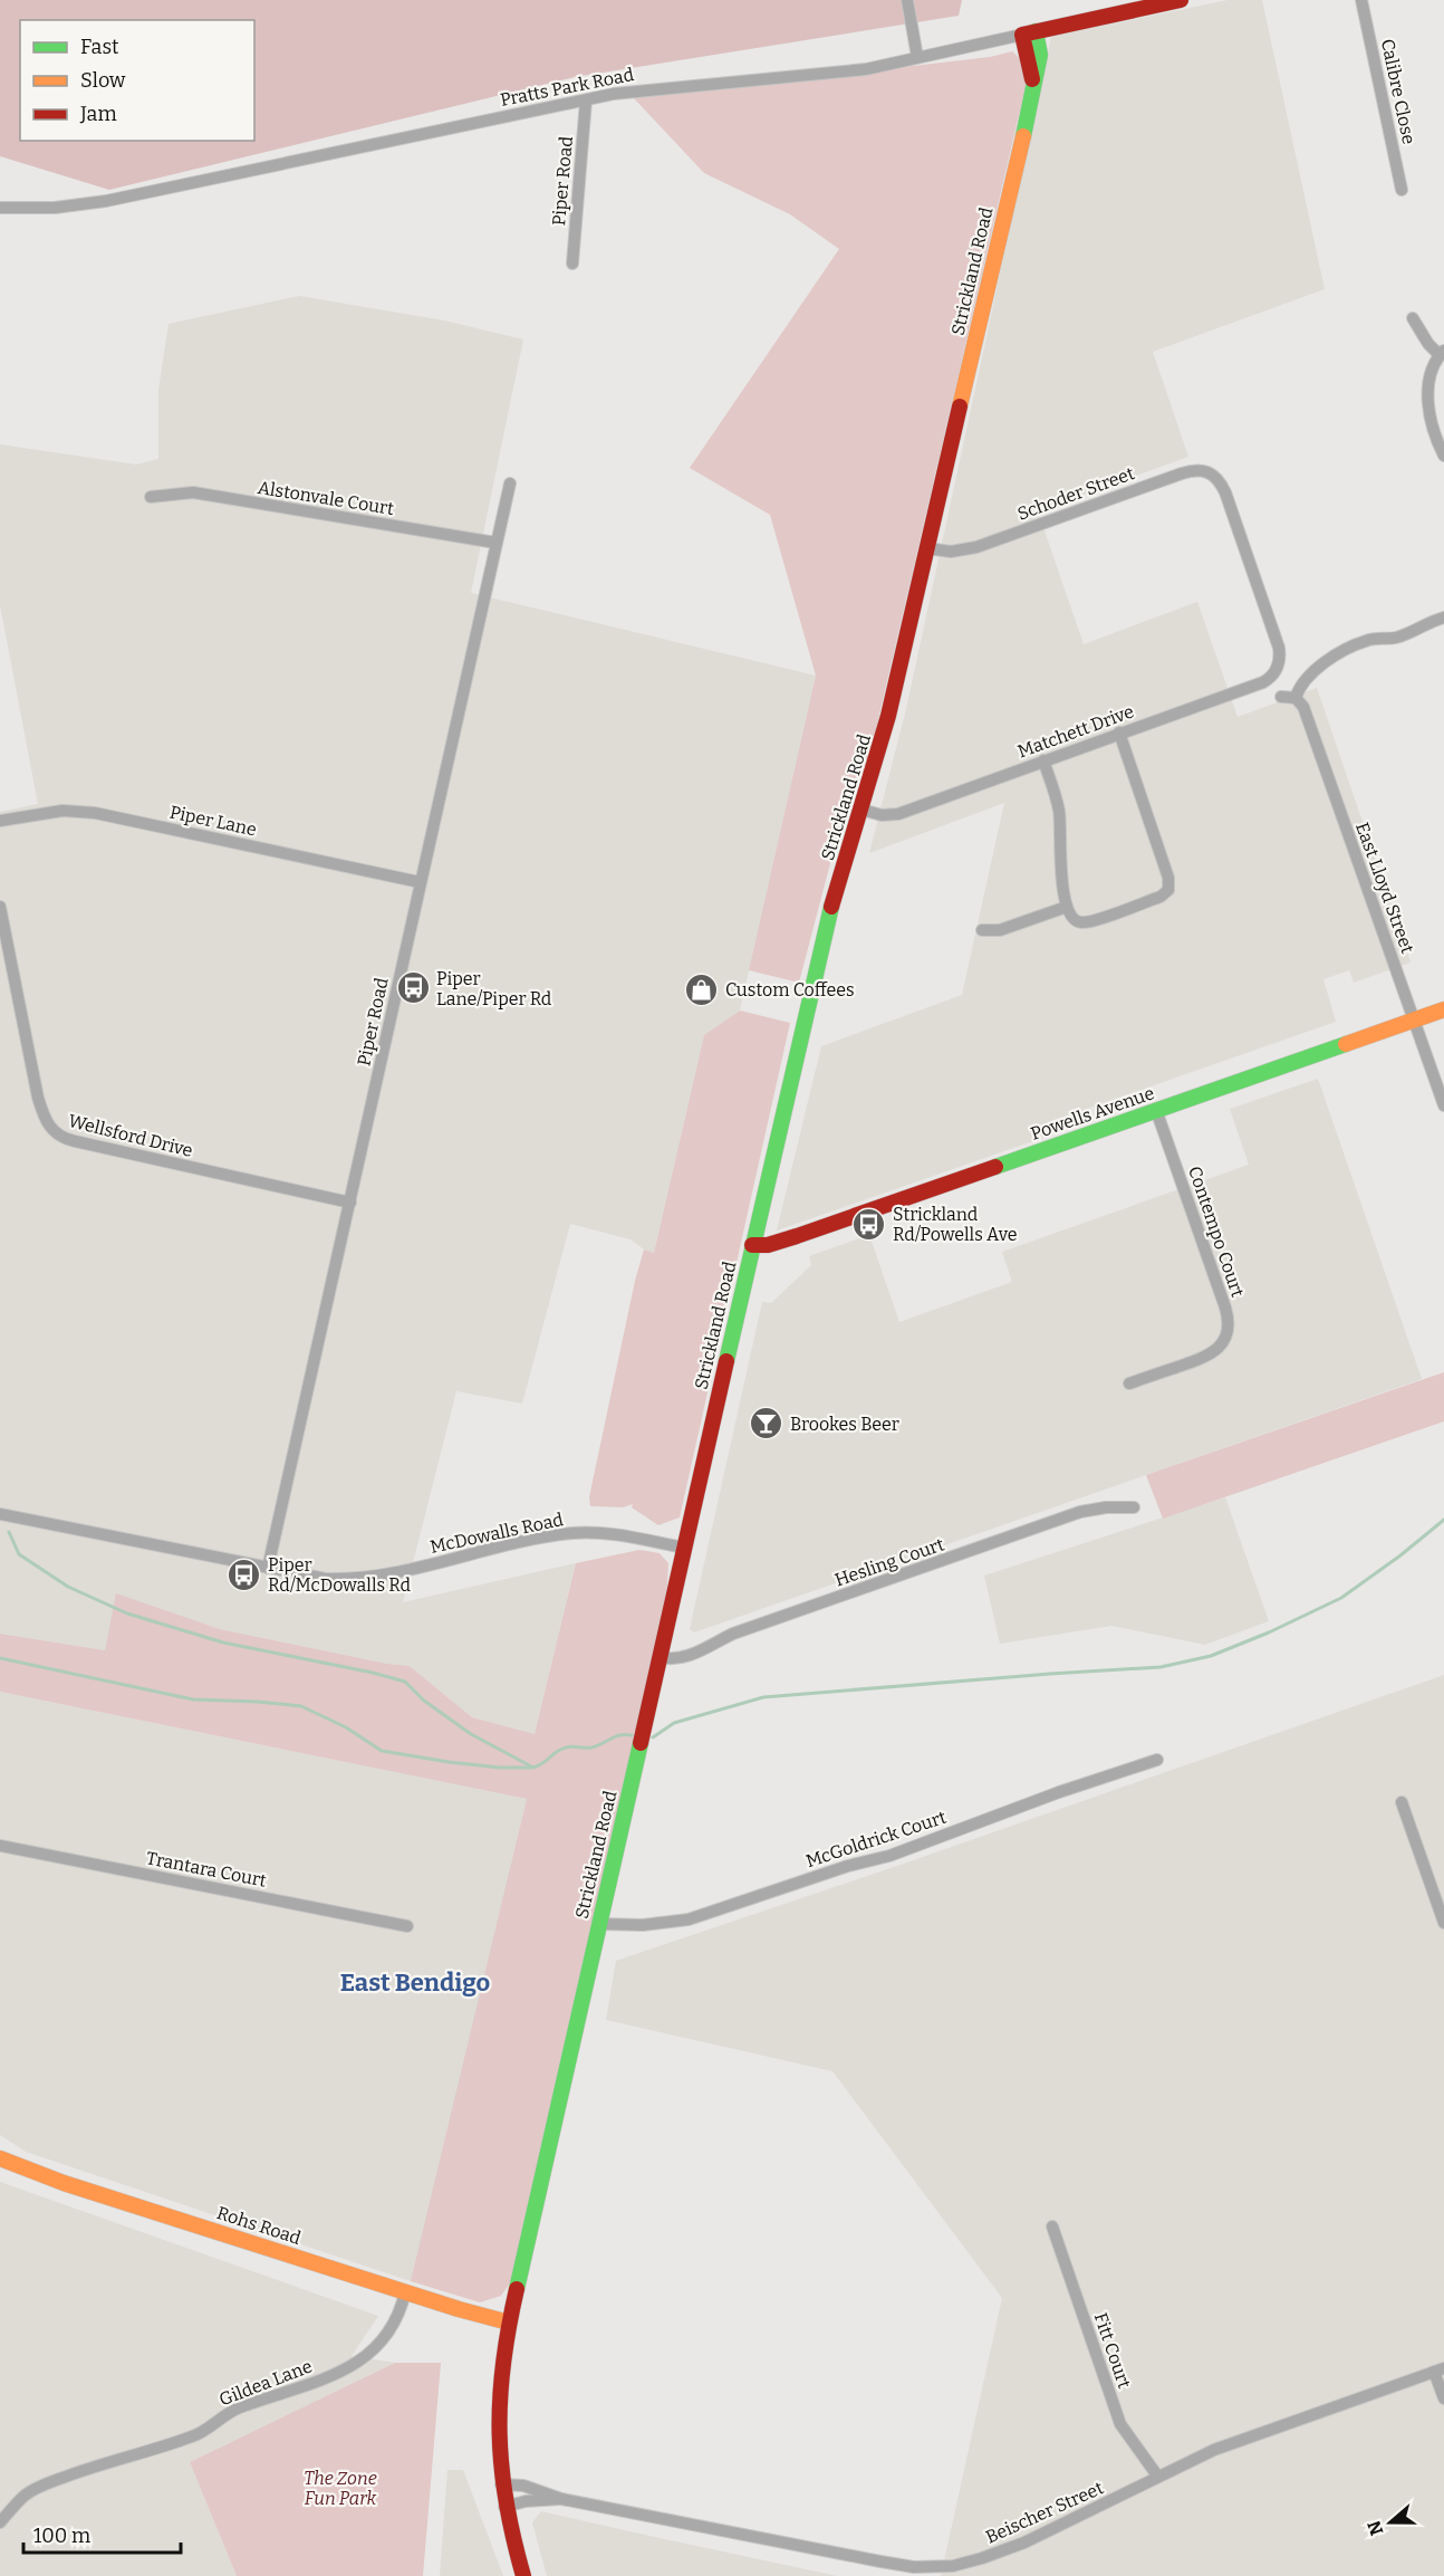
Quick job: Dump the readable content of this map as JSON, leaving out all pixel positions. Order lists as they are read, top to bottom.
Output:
{
  "streets": {
    "main road": [
      "Pratts Park Road",
      "Strickland Road",
      "Powells Avenue",
      "Rohs Road"
    ],
    "street": [
      "Calibre Close",
      "Piper Road",
      "Schoder Street",
      "Alstonvale Court",
      "Matchett Drive",
      "Piper Lane",
      "East Lloyd Street",
      "Wellsford Drive",
      "Contempo Court",
      "McDowalls Road",
      "Hesling Court",
      "McGoldrick Court",
      "Trantara Court",
      "Fitt Court",
      "Gildea Lane",
      "Beischer Street"
    ]
  },
  "crossings": [
    ["Pratts Park Road", "Piper Road"],
    ["Pratts Park Road", "Strickland Road"],
    ["Piper Road", "Alstonvale Court"],
    ["Piper Road", "Piper Lane"],
    ["Piper Road", "Wellsford Drive"],
    ["Piper Road", "McDowalls Road"],
    ["Strickland Road", "Schoder Street"],
    ["Strickland Road", "Matchett Drive"],
    ["Strickland Road", "Powells Avenue"],
    ["Strickland Road", "McDowalls Road"],
    ["Strickland Road", "Hesling Court"],
    ["Strickland Road", "McGoldrick Court"],
    ["Strickland Road", "Rohs Road"],
    ["Strickland Road", "Beischer Street"],
    ["Schoder Street", "Matchett Drive"],
    ["East Lloyd Street", "Powells Avenue"],
    ["Powells Avenue", "Contempo Court"],
    ["Rohs Road", "Gildea Lane"],
    ["Fitt Court", "Beischer Street"]
  ],
  "districts": ["East Bendigo"],
  "parks": ["The Zone Fun Park"],
  "places": {
    "bus stop": ["Piper Lane/Piper Rd", "Strickland Rd/Powells Ave", "Piper Rd/McDowalls Rd"],
    "shop": ["Custom Coffees"],
    "bar": ["Brookes Beer"]
  },
  "legend": ["Fast", "Slow", "Jam"],
  "scale_bar": "100 m",
  "north": "left"
}
